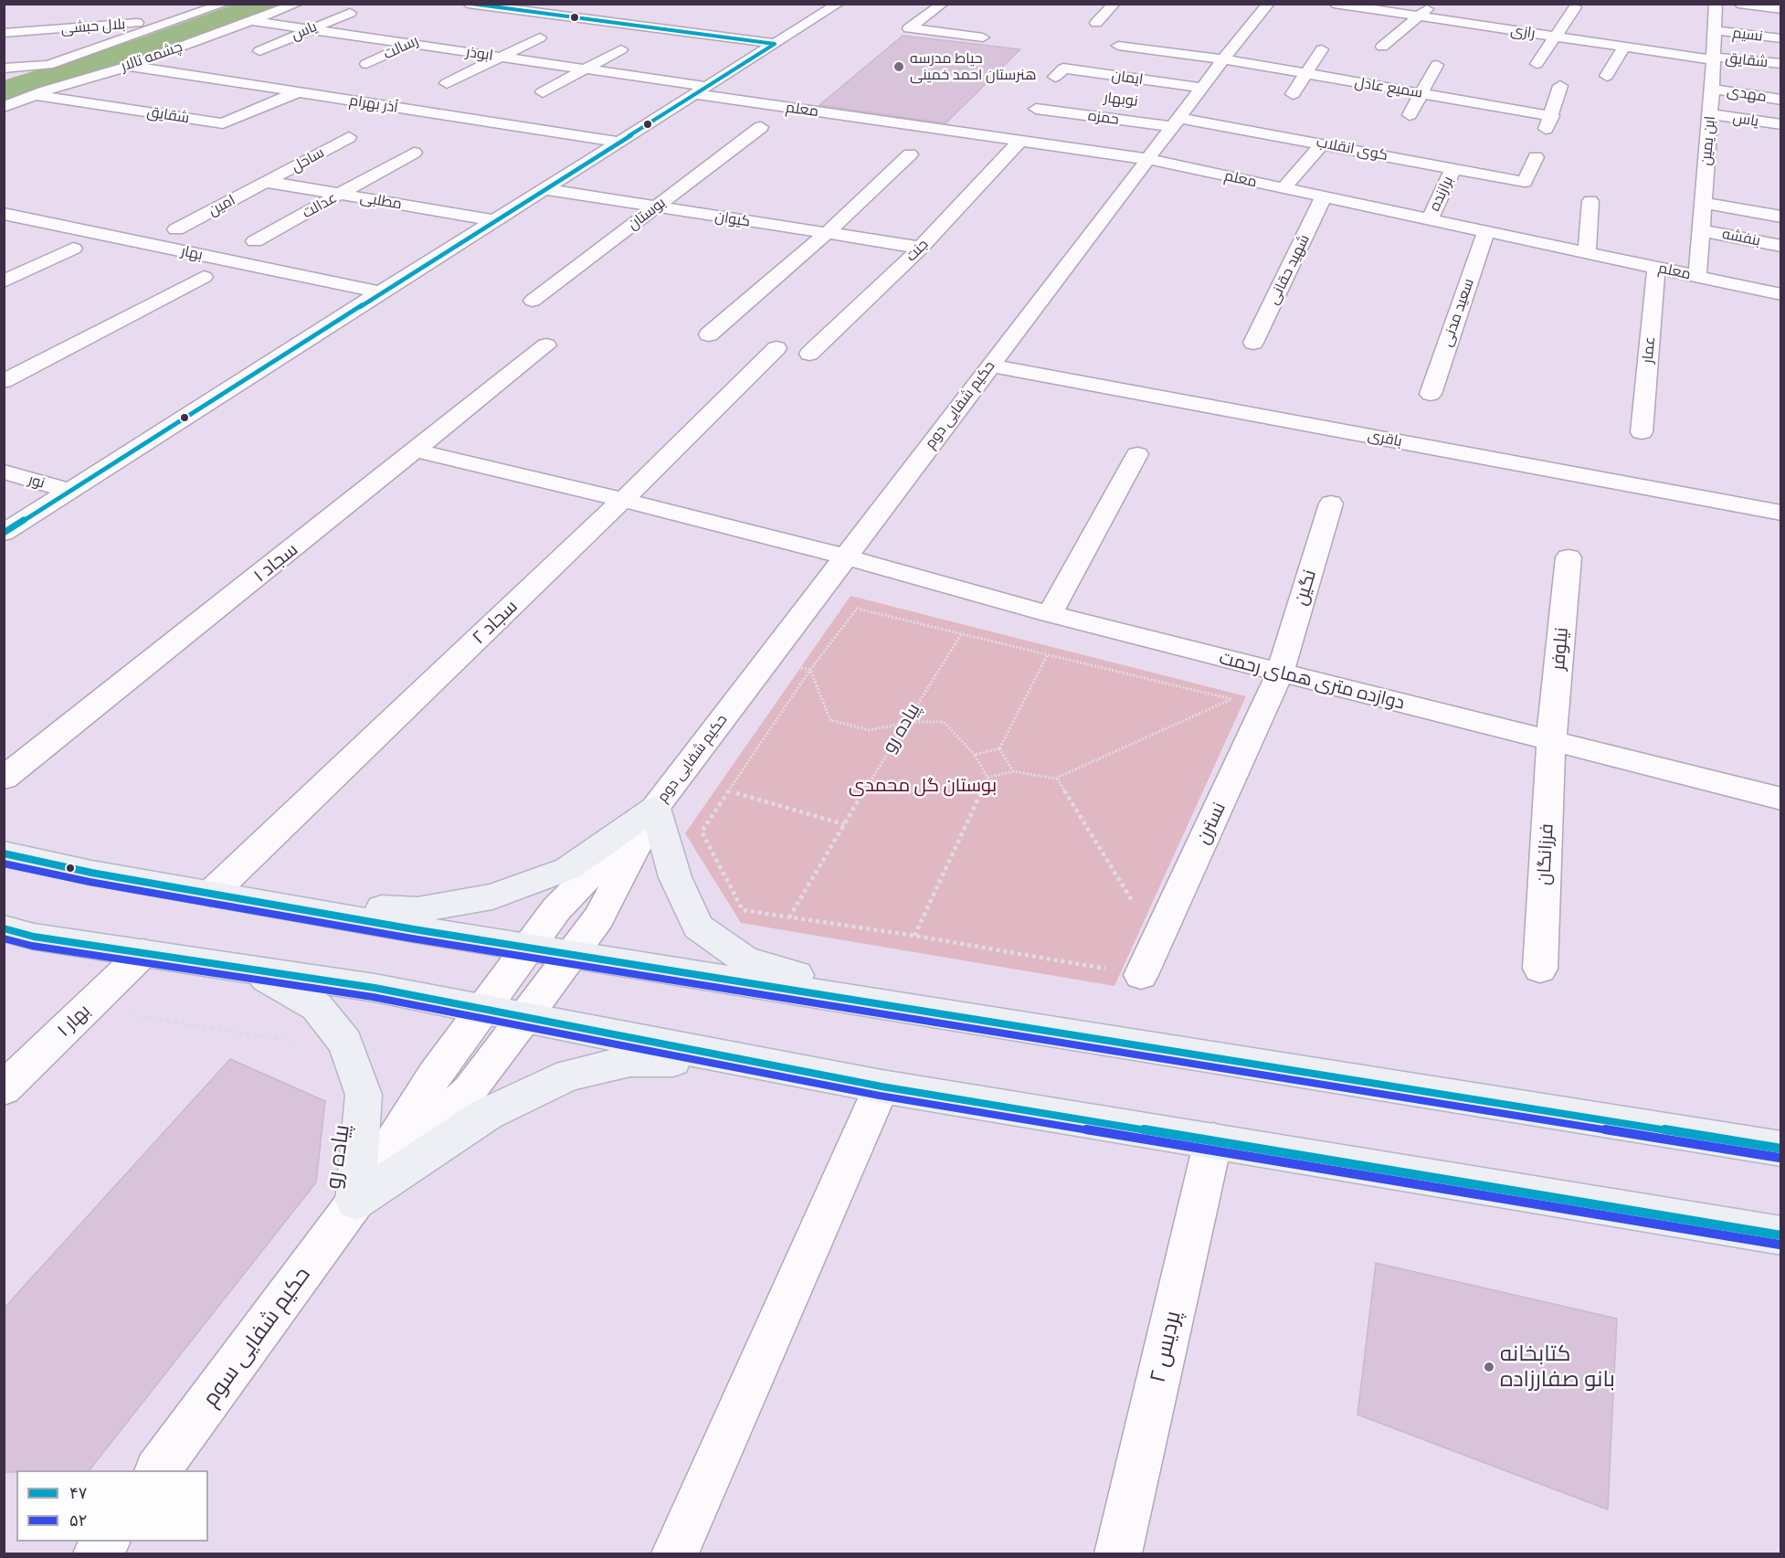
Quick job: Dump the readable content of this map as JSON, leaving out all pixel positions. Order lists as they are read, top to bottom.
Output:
{
  "streets": {
    "street": [
      "بلال حبشی",
      "یاس",
      "رازی",
      "نسیم",
      "رسالت",
      "ابوذر",
      "چشمه تالار",
      "شقایق",
      "ایمان",
      "سمیع عادل",
      "مهدی",
      "آذر بهرام",
      "معلم",
      "حمزه",
      "ابن یمین",
      "کوی انقلاب",
      "ساحل",
      "برازنده",
      "مطلبی",
      "امین",
      "عدالت",
      "بوستان",
      "کیوان",
      "بنفشه",
      "جنت",
      "بهار",
      "شهید حقانی",
      "سعید مدنی",
      "عمار",
      "حکیم شفایی دوم",
      "باقری",
      "نور",
      "سجاد ۱",
      "نگین",
      "سجاد ۲",
      "نیلوفر",
      "دوازده متری همای رحمت",
      "نسترن",
      "فرزانگان",
      "بهار ۱",
      "حکیم شفایی سوم",
      "پردیس ۲"
    ],
    "path": ["پیاده رو"]
  },
  "crossings": [
    ["بلال حبشی", "چشمه تالار"],
    ["یاس", "ابوذر"],
    ["یاس", "ابن یمین"],
    ["رازی", "شقایق"],
    ["رازی", "ابن یمین"],
    ["نسیم", "ابن یمین"],
    ["رسالت", "ابوذر"],
    ["ابوذر", "چشمه تالار"],
    ["ابوذر", "معلم"],
    ["چشمه تالار", "شقایق"],
    ["چشمه تالار", "آذر بهرام"],
    ["شقایق", "ابن یمین"],
    ["ایمان", "سمیع عادل"],
    ["ایمان", "حکیم شفایی دوم"],
    ["سمیع عادل", "حکیم شفایی دوم"],
    ["مهدی", "ابن یمین"],
    ["معلم", "ابن یمین"],
    ["معلم", "برازنده"],
    ["معلم", "جنت"],
    ["معلم", "شهید حقانی"],
    ["معلم", "سعید مدنی"],
    ["معلم", "عمار"],
    ["معلم", "حکیم شفایی دوم"],
    ["حمزه", "کوی انقلاب"],
    ["حمزه", "حکیم شفایی دوم"],
    ["ابن یمین", "بنفشه"],
    ["کوی انقلاب", "برازنده"],
    ["کوی انقلاب", "حکیم شفایی دوم"],
    ["ساحل", "مطلبی"],
    ["ساحل", "امین"],
    ["مطلبی", "امین"],
    ["مطلبی", "عدالت"],
    ["بوستان", "کیوان"],
    ["کیوان", "جنت"],
    ["حکیم شفایی دوم", "باقری"],
    ["حکیم شفایی دوم", "دوازده متری همای رحمت"],
    ["سجاد ۱", "دوازده متری همای رحمت"],
    ["نگین", "دوازده متری همای رحمت"],
    ["نگین", "نسترن"],
    ["سجاد ۲", "دوازده متری همای رحمت"],
    ["نیلوفر", "دوازده متری همای رحمت"],
    ["نیلوفر", "فرزانگان"],
    ["دوازده متری همای رحمت", "نسترن"],
    ["دوازده متری همای رحمت", "فرزانگان"]
  ],
  "parks": ["بوستان گل محمدی"],
  "places": ["حیاط مدرسه هنرستان احمد خمینی", "کتابخانه بانو صفارزاده"],
  "lines": ["transit line ۴۷", "transit line ۵۲"],
  "legend": ["۴۷", "۵۲"]
}
